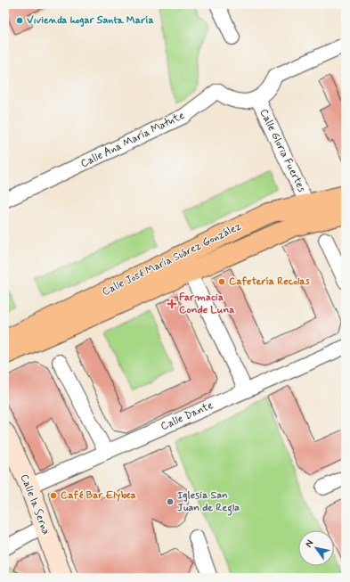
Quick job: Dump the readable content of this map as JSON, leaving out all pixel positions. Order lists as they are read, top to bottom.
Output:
{
  "streets": {
    "main road": ["Calle José María Suárez González"],
    "street": [
      "Calle Ana María Matute",
      "Calle Gloria Fuertes",
      "Calle Dante",
      "Calle la Serna"
    ]
  },
  "crossings": [
    ["Calle Ana María Matute", "Calle Gloria Fuertes"],
    ["Calle Gloria Fuertes", "Calle José María Suárez González"],
    ["Calle Dante", "Calle la Serna"]
  ],
  "places": {
    "other": [
      "Vivienda hogar Santa María",
      "Cafetería Recolas",
      "Café Bar Elybea",
      "Iglesia San Juan de Regla"
    ],
    "health": ["Farmacia Conde Luna"]
  },
  "north": "top left"
}
